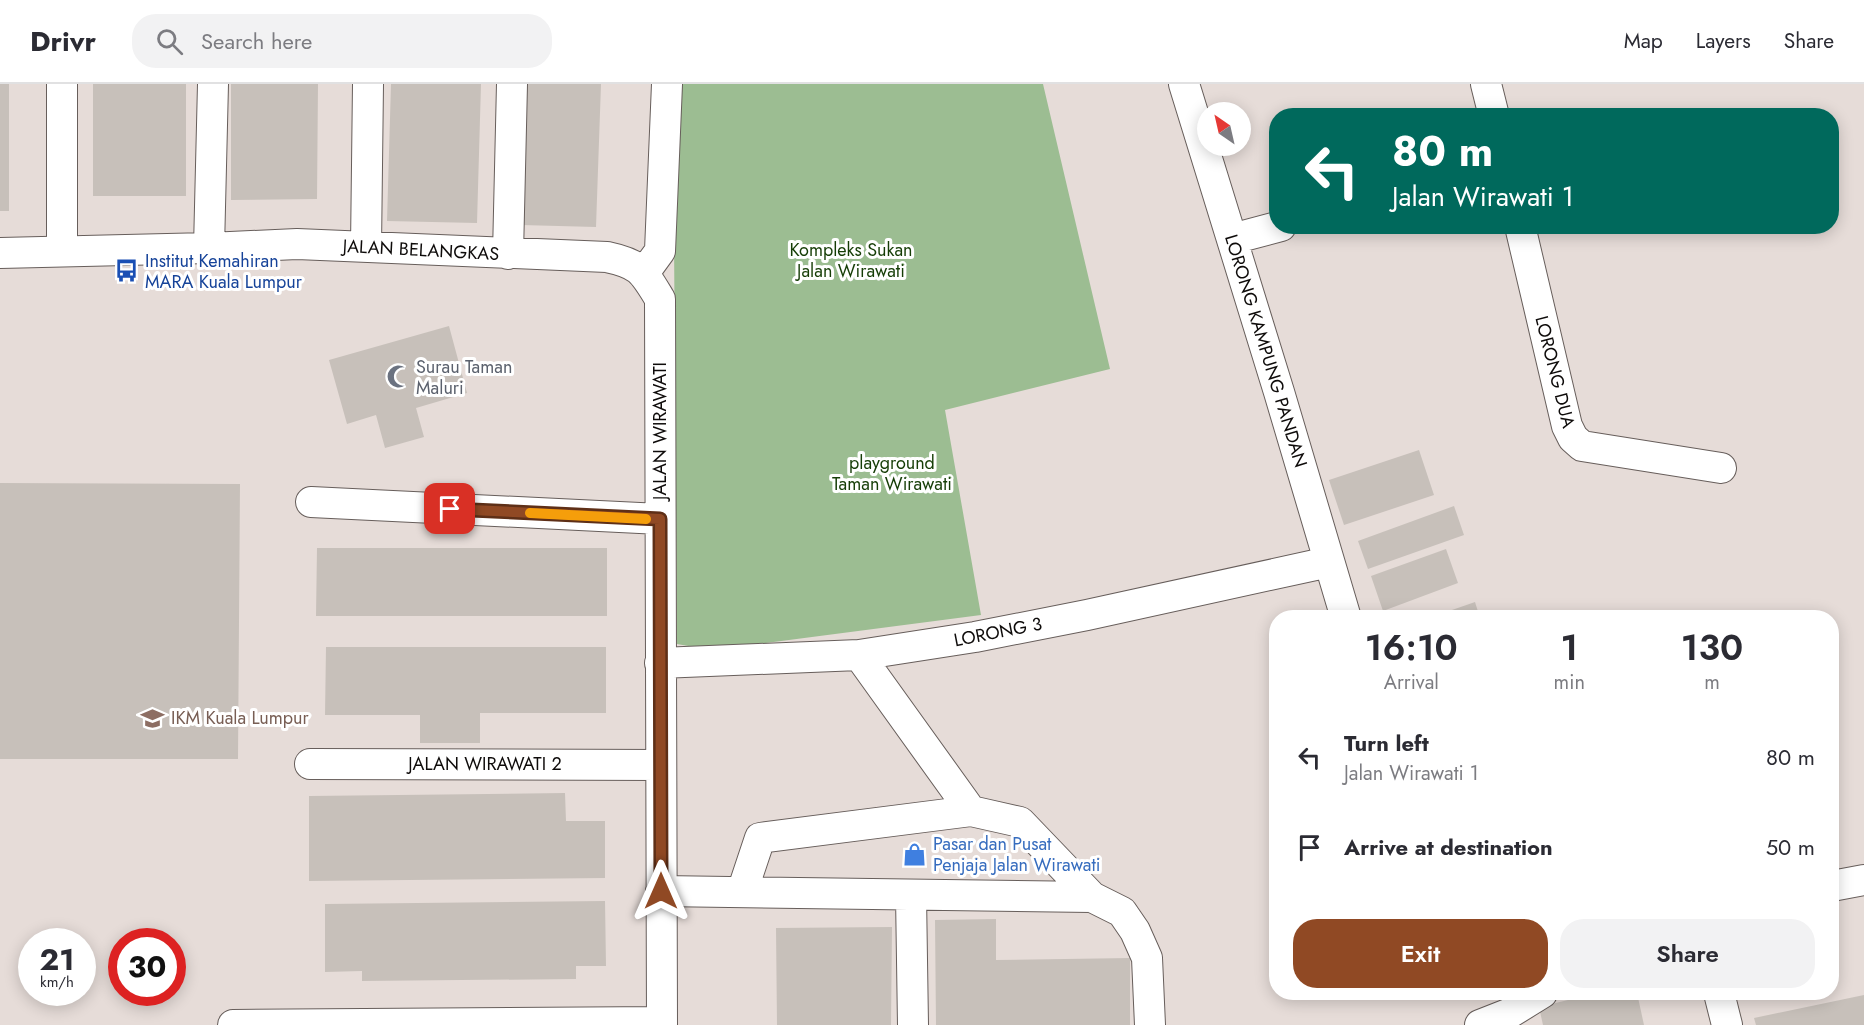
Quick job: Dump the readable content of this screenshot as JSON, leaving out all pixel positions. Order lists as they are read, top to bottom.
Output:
{
  "streets": {
    "street": [
      "JALAN BELANGKAS",
      "LORONG KAMPUNG PANDAN",
      "LORONG DUA",
      "JALAN WIRAWATI",
      "LORONG 3",
      "JALAN WIRAWATI 2"
    ]
  },
  "crossings": [
    ["JALAN BELANGKAS", "JALAN WIRAWATI"],
    ["LORONG KAMPUNG PANDAN", "LORONG 3"],
    ["JALAN WIRAWATI", "LORONG 3"],
    ["JALAN WIRAWATI", "JALAN WIRAWATI 2"]
  ],
  "parks": ["Kompleks Sukan Jalan Wirawati", "playground Taman Wirawati"],
  "places": {
    "bus stop": ["Institut Kemahiran MARA Kuala Lumpur"],
    "mosque": ["Surau Taman Maluri"],
    "school or university": ["IKM Kuala Lumpur"],
    "shop": ["Pasar dan Pusat Penjaja Jalan Wirawati"]
  },
  "north": "top left",
  "page": {
    "header": "Drivr",
    "search": "Search here",
    "nav": ["Map", "Layers", "Share"],
    "turn": ["80 m", "Jalan Wirawati 1"],
    "eta": [
      "16:10",
      "Arrival",
      "1",
      "min",
      "130",
      "m"
    ],
    "list": [
      {
        "name": "Turn left",
        "note": "Jalan Wirawati 1",
        "value": "80 m"
      },
      {
        "name": "Arrive at destination",
        "value": "50 m"
      }
    ],
    "buttons": ["Exit", "Share"],
    "speed": "21 km/h",
    "limit": "30"
  }
}
